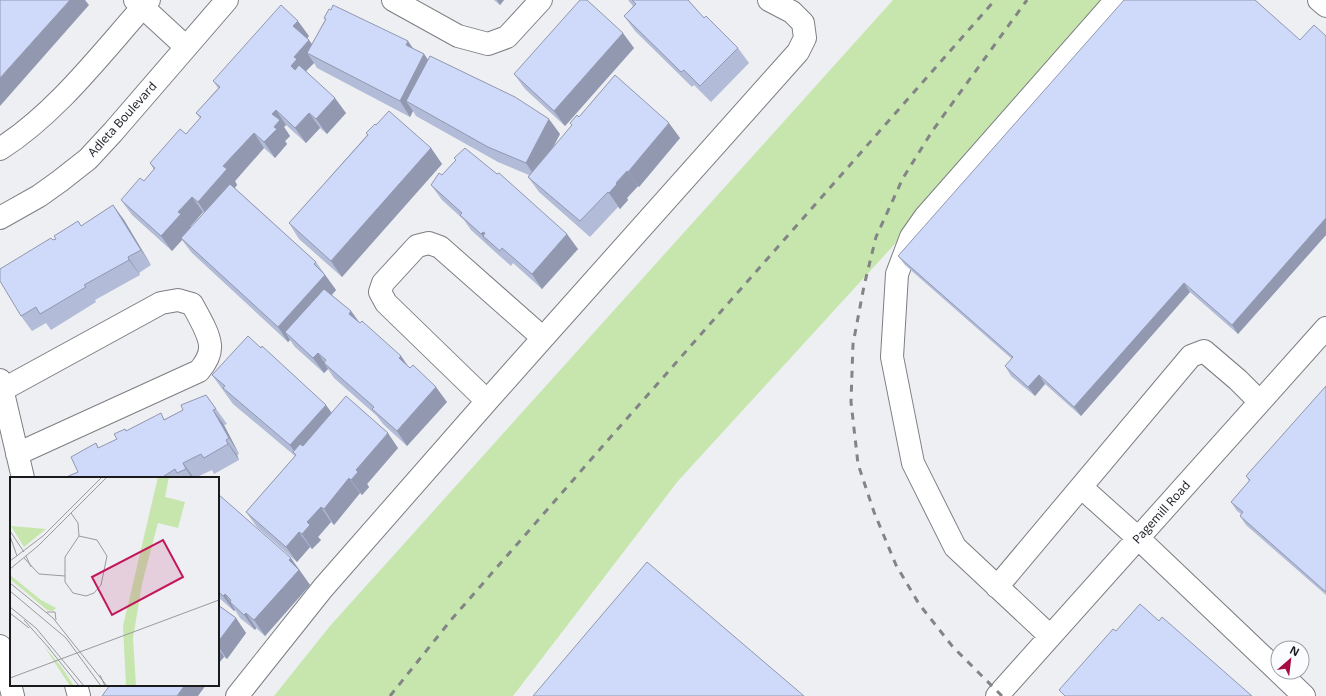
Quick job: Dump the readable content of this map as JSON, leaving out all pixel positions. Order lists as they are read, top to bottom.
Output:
{
  "streets": {
    "street": ["Adleta Boulevard", "Pagemill Road"]
  },
  "north": "top right"
}
